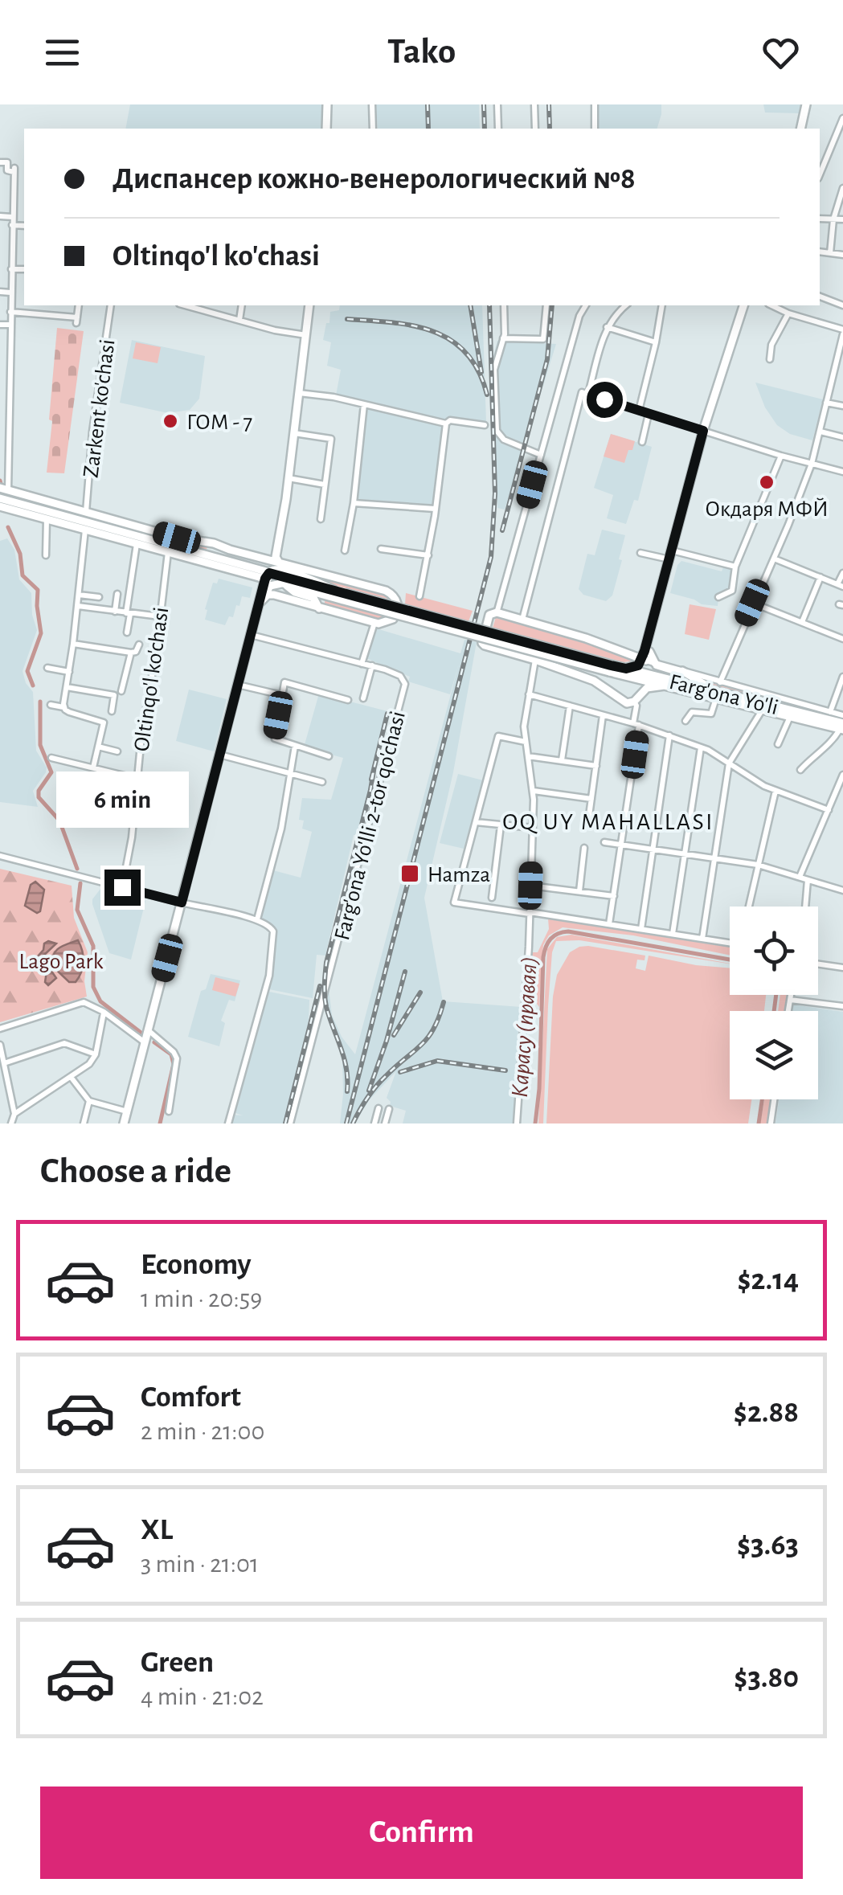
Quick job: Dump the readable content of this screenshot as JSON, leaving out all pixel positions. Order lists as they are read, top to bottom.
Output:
{
  "streets": {
    "main road": ["Farg'ona Yo'li"],
    "street": ["Zarkent ko'chasi", "Oltinqo'l ko'chasi", "Farg'ona Yo'lli 2-tor qo'chasi"]
  },
  "crossings": [
    ["Oltinqo'l ko'chasi", "Farg'ona Yo'li"]
  ],
  "districts": ["OQ UY MAHALLASI"],
  "water": ["Карасу (правая)"],
  "parks": ["Lago Park"],
  "places": {
    "other": ["ГОМ - 7", "Окдаря МФЙ"],
    "transit": ["Hamza"]
  },
  "page": {
    "header": "Tako",
    "banner": ["Диспансер кожно-венерологический №8", "Oltinqo'l ko'chasi"],
    "bubble": "6 min",
    "heading": "Choose a ride",
    "list": [
      {
        "name": "Economy",
        "note": "1 min · 20:59",
        "value": "$2.14"
      },
      {
        "name": "Comfort",
        "note": "2 min · 21:00",
        "value": "$2.88"
      },
      {
        "name": "XL",
        "note": "3 min · 21:01",
        "value": "$3.63"
      },
      {
        "name": "Green",
        "note": "4 min · 21:02",
        "value": "$3.80"
      }
    ],
    "buttons": "Confirm"
  }
}
